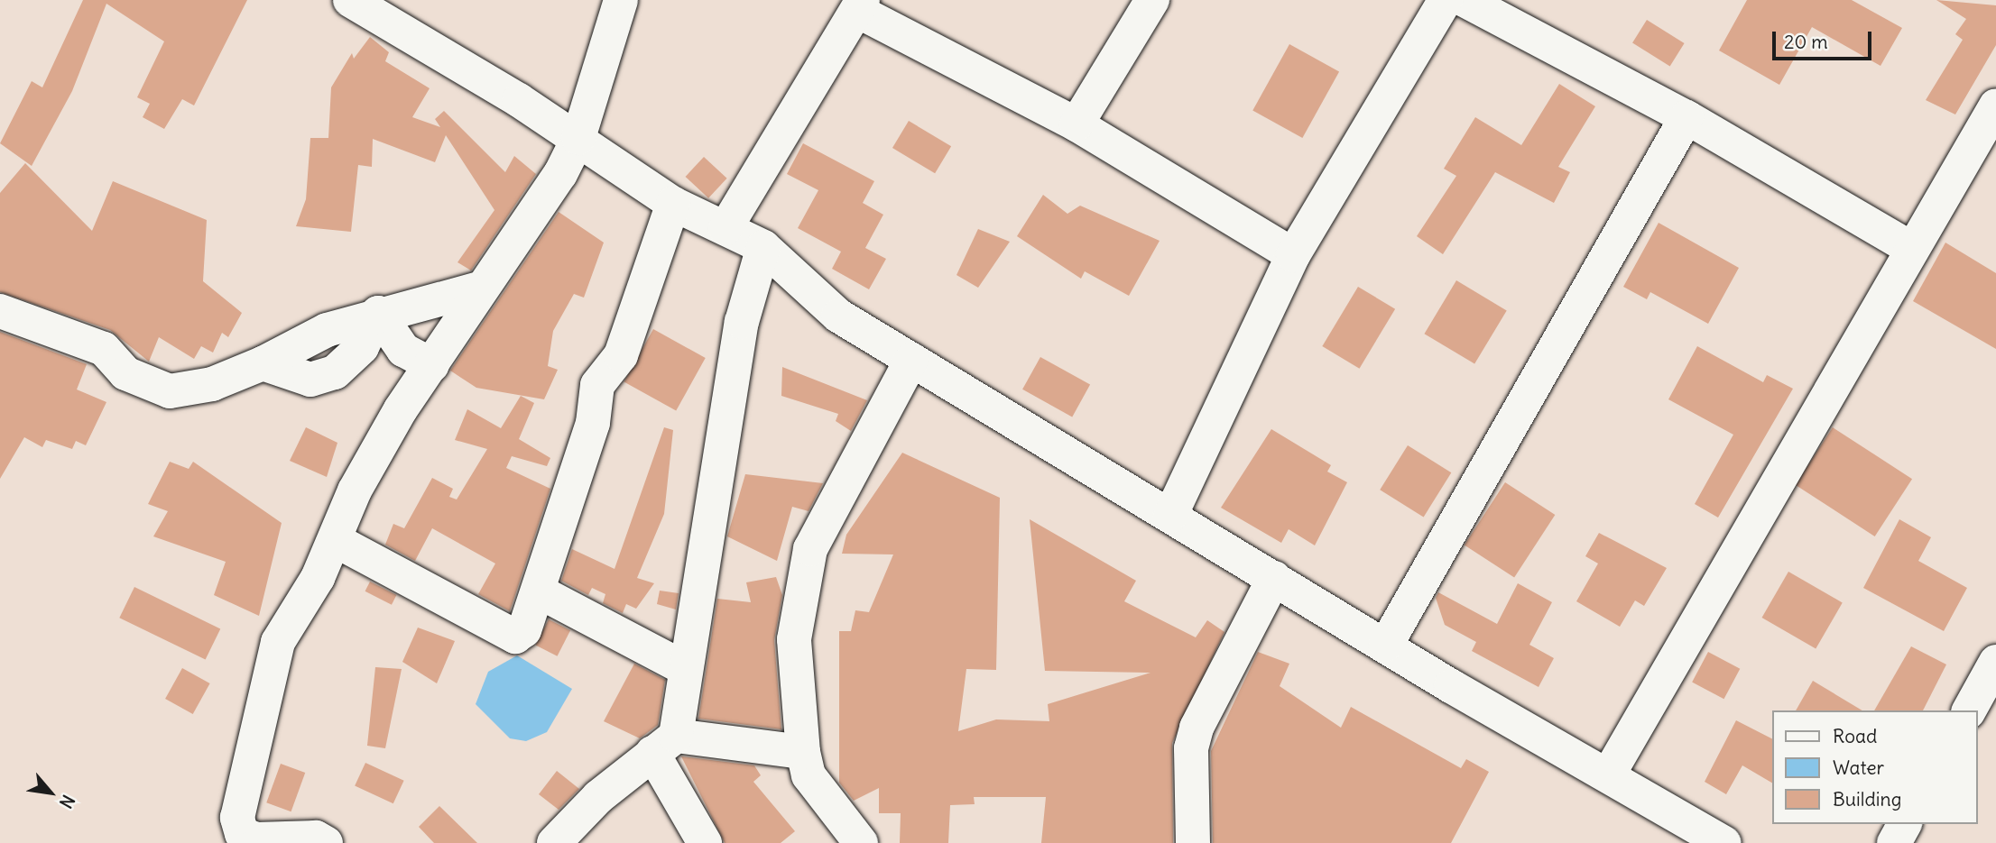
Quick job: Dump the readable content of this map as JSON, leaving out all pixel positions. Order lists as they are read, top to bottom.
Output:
{
  "legend": ["Road", "Water", "Building"],
  "scale_bar": "20 m",
  "north": "bottom right"
}
